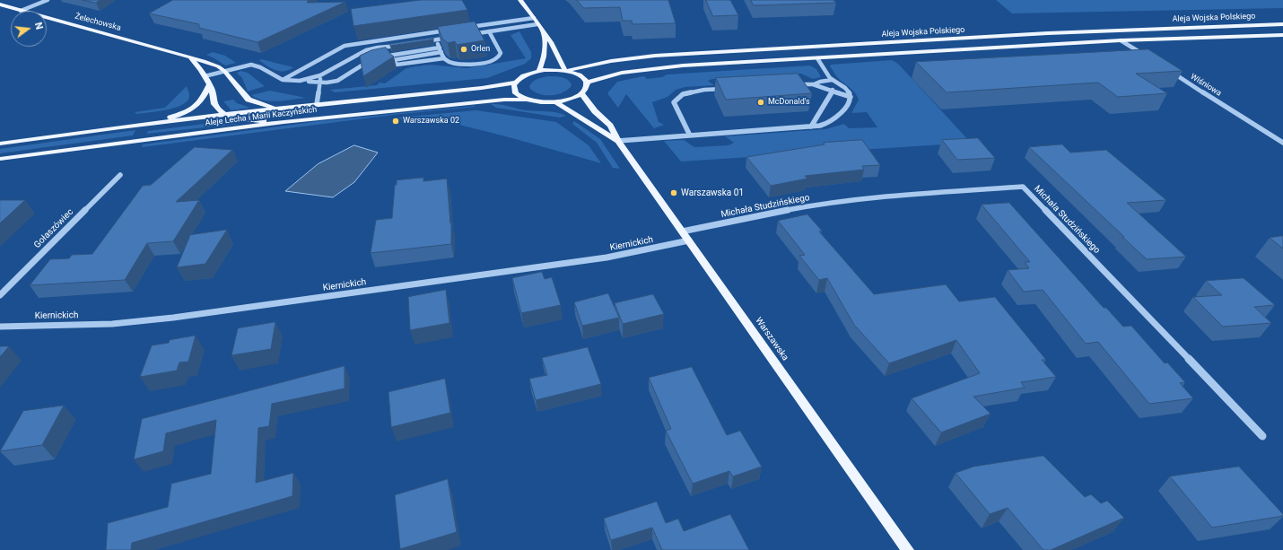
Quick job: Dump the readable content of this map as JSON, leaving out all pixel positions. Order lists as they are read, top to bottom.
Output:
{
  "streets": {
    "main road": [
      "Aleja Wojska Polskiego",
      "Żelechowska",
      "Aleje Lecha i Marii Kaczyńskich",
      "Warszawska"
    ],
    "street": [
      "Wiśniowa",
      "Michała Studzińskiego",
      "Gołaszówiec",
      "Kiernickich"
    ]
  },
  "crossings": [
    ["Żelechowska", "Aleje Lecha i Marii Kaczyńskich"],
    ["Aleje Lecha i Marii Kaczyńskich", "Warszawska"],
    ["Michała Studzińskiego", "Warszawska"],
    ["Kiernickich", "Warszawska"]
  ],
  "places": [
    "Orlen",
    "McDonald's",
    "Warszawska 02",
    "Warszawska 01"
  ],
  "north": "right"
}
